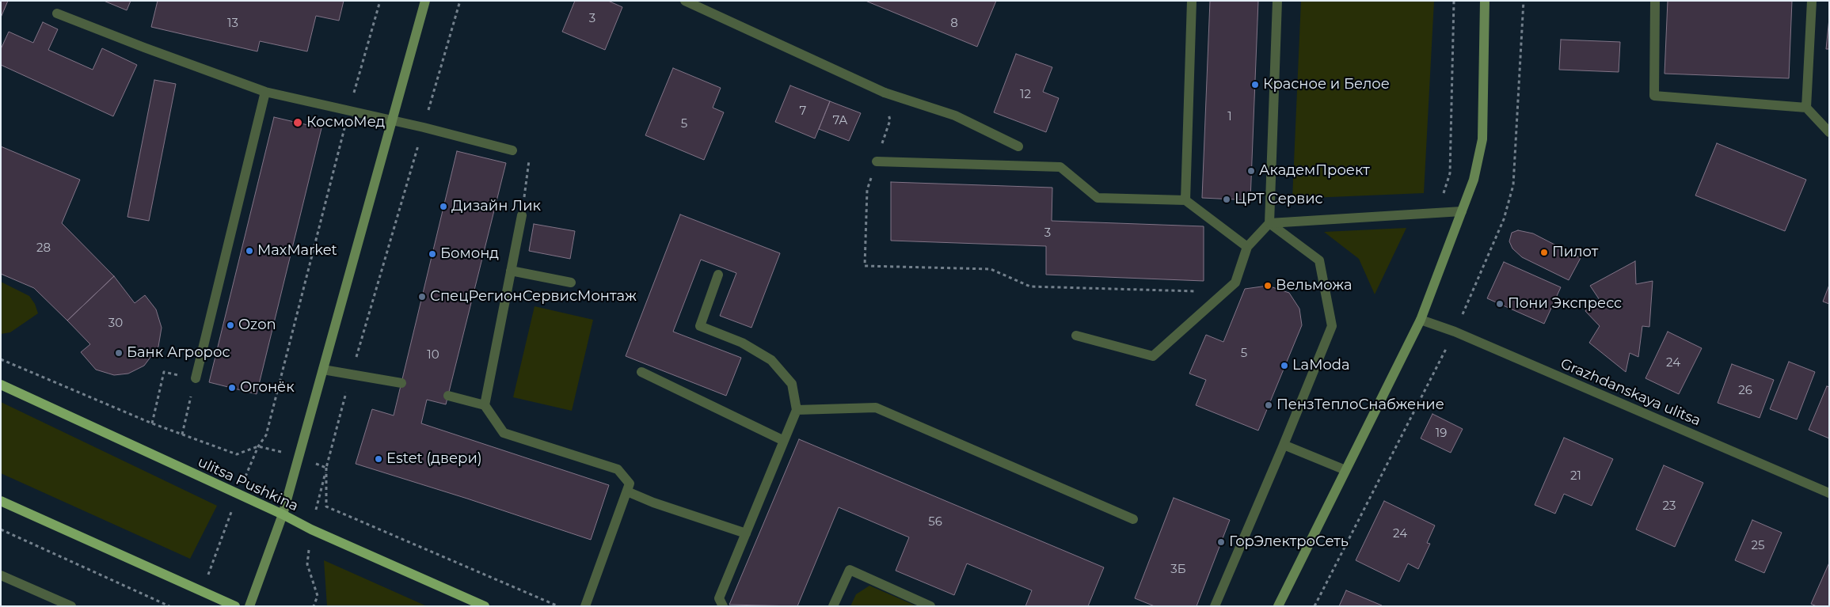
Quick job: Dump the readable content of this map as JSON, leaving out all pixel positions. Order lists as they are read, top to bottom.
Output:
{
  "streets": {
    "main road": ["ulitsa Pushkina"],
    "street": ["Grazhdanskaya ulitsa"]
  },
  "places": [
    "Красное и Белое",
    "КосмоМед",
    "АкадемПроект",
    "ЦРТ Сервис",
    "Дизайн Лик",
    "MaxMarket",
    "Пилот",
    "Бомонд",
    "Вельможа",
    "СпецРегионСервисМонтаж",
    "Пони Экспресс",
    "Ozon",
    "Банк Агророс",
    "LaModa",
    "Огонёк",
    "ПензТеплоСнабжение",
    "Estet (двери)",
    "ГорЭлектроСеть"
  ],
  "house_numbers": [
    "3",
    "13",
    "8",
    "12",
    "7",
    "1",
    "7А",
    "5",
    "3",
    "28",
    "30",
    "5",
    "10",
    "24",
    "26",
    "19",
    "21",
    "23",
    "56",
    "24",
    "25",
    "3Б"
  ]
}
